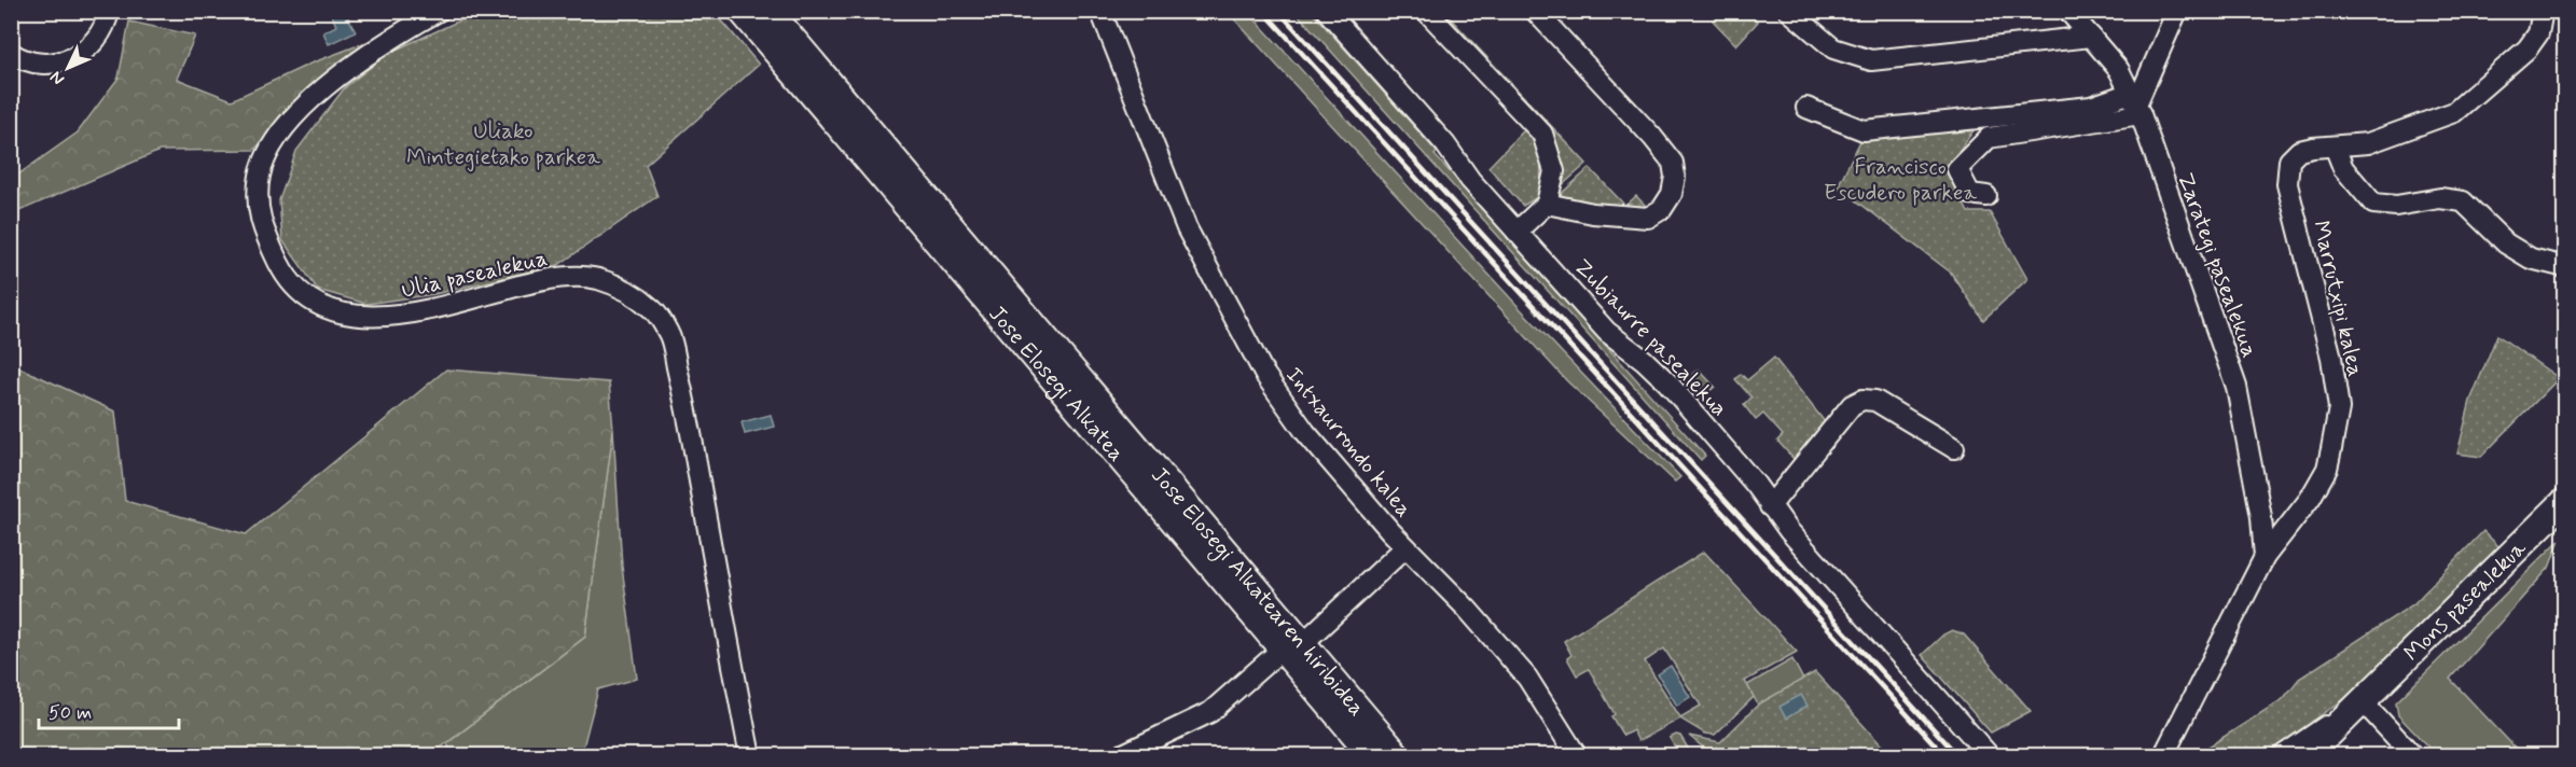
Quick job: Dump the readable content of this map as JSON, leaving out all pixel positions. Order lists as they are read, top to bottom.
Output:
{
  "streets": {
    "main road": ["Jose Elosegi Alkatea", "Jose Elosegi Alkatearen hiribidea", "Mons pasealekua"],
    "street": [
      "Zarategi pasealekua",
      "Ulia pasealekua",
      "Marrutxipi kalea",
      "Zubiaurre pasealekua",
      "Intxaurrondo kalea"
    ]
  },
  "crossings": [
    ["Zarategi pasealekua", "Marrutxipi kalea"],
    ["Jose Elosegi Alkatea", "Jose Elosegi Alkatearen hiribidea"]
  ],
  "parks": ["Uliako Mintegietako parkea", "Francisco Escudero parkea"],
  "scale_bar": "50 m",
  "north": "bottom left"
}
